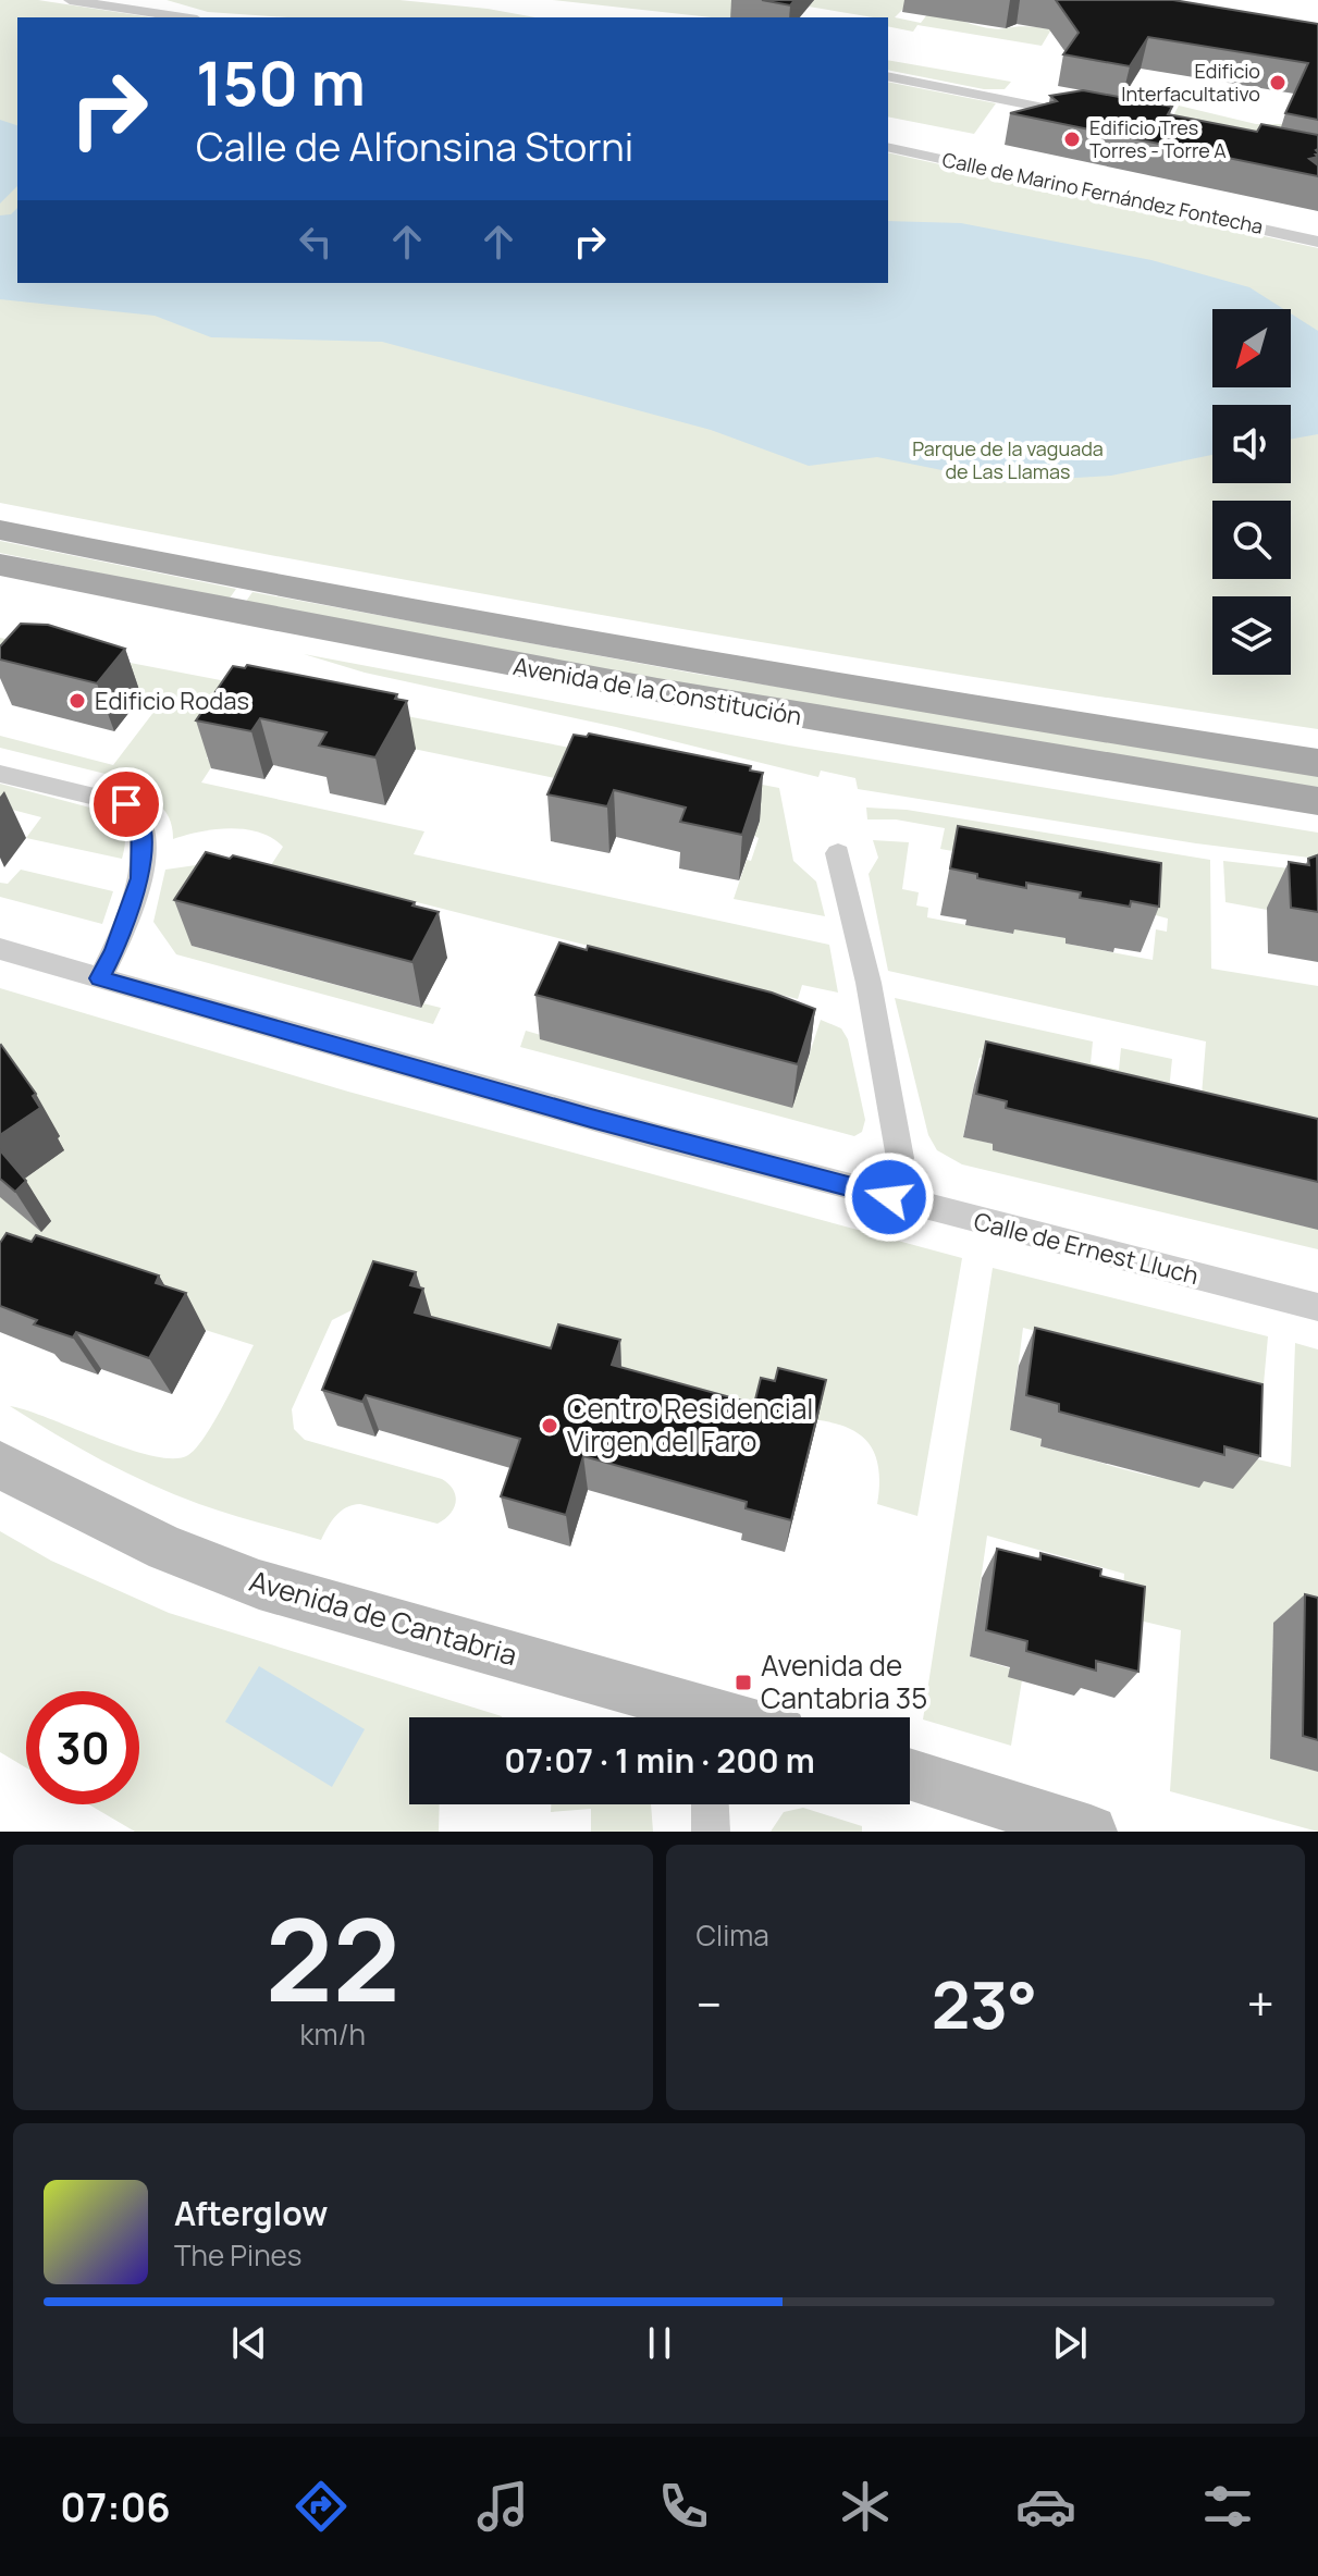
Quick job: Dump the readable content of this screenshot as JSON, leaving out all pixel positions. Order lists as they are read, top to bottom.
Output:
{
  "streets": {
    "main road": ["Avenida de la Constitución", "Avenida de Cantabria"],
    "street": ["Calle de Marino Fernández Fontecha", "Calle de Ernest Lluch"]
  },
  "parks": ["Parque de la vaguada de Las Llamas"],
  "places": {
    "other": [
      "Edificio Interfacultativo",
      "Edificio Tres Torres - Torre A",
      "Edificio Rodas",
      "Centro Residencial Virgen del Faro"
    ],
    "transit": ["Avenida de Cantabria 35"]
  },
  "north": "bottom left",
  "page": {
    "turn": ["150 m", "Calle de Alfonsina Storni"],
    "limit": "30",
    "trip": "07:07 · 1 min · 200 m",
    "tile": [
      ["22", "km/h"],
      "Clima"
    ],
    "heat": ["−", "23°", "+"],
    "song": ["Afterglow", "The Pines"],
    "tabs": "07:06"
  }
}
